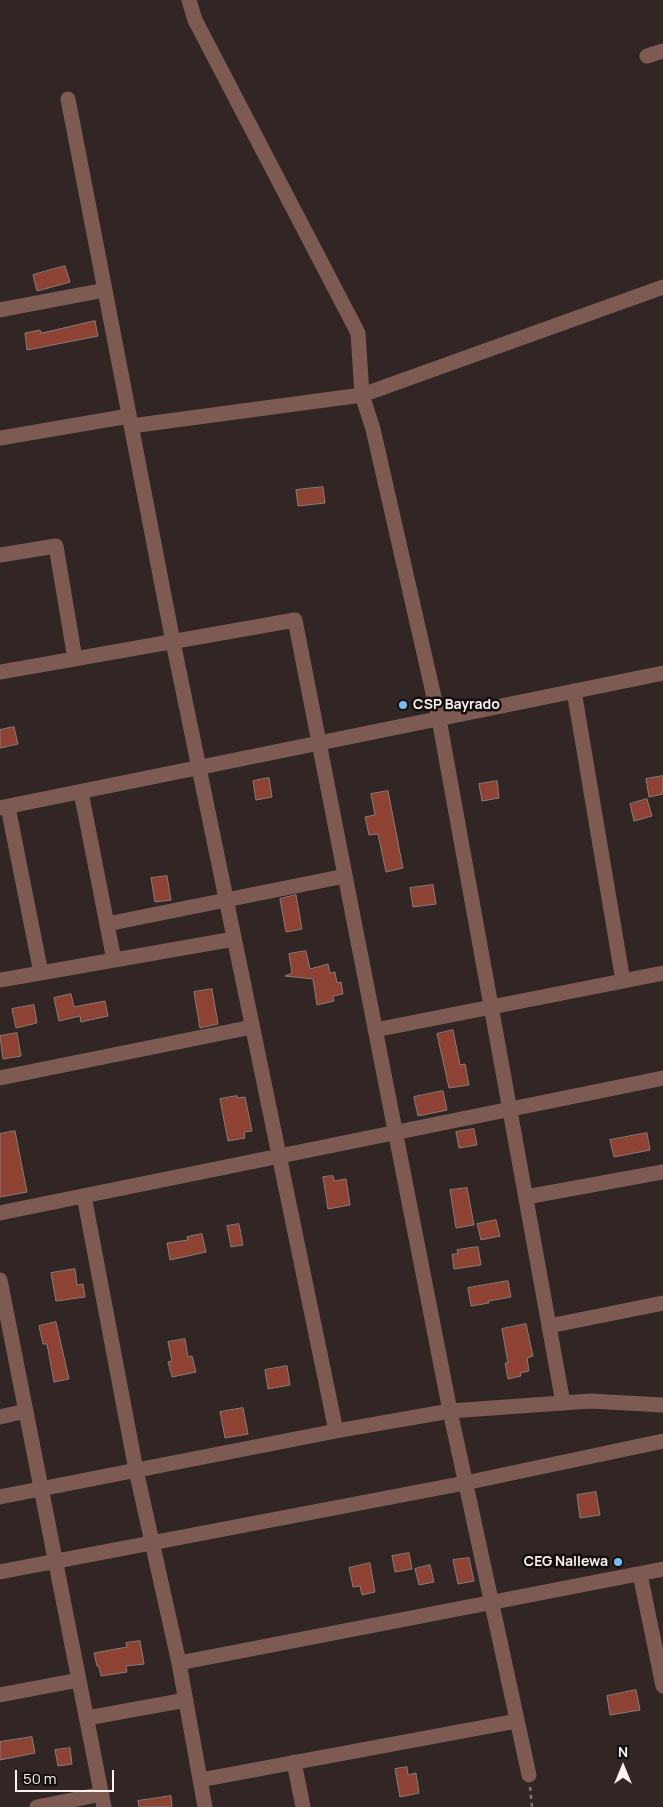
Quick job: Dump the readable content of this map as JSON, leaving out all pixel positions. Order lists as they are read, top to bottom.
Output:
{
  "places": ["CSP Bayrado", "CEG Nallewa"],
  "scale_bar": "50 m",
  "north": "top"
}
